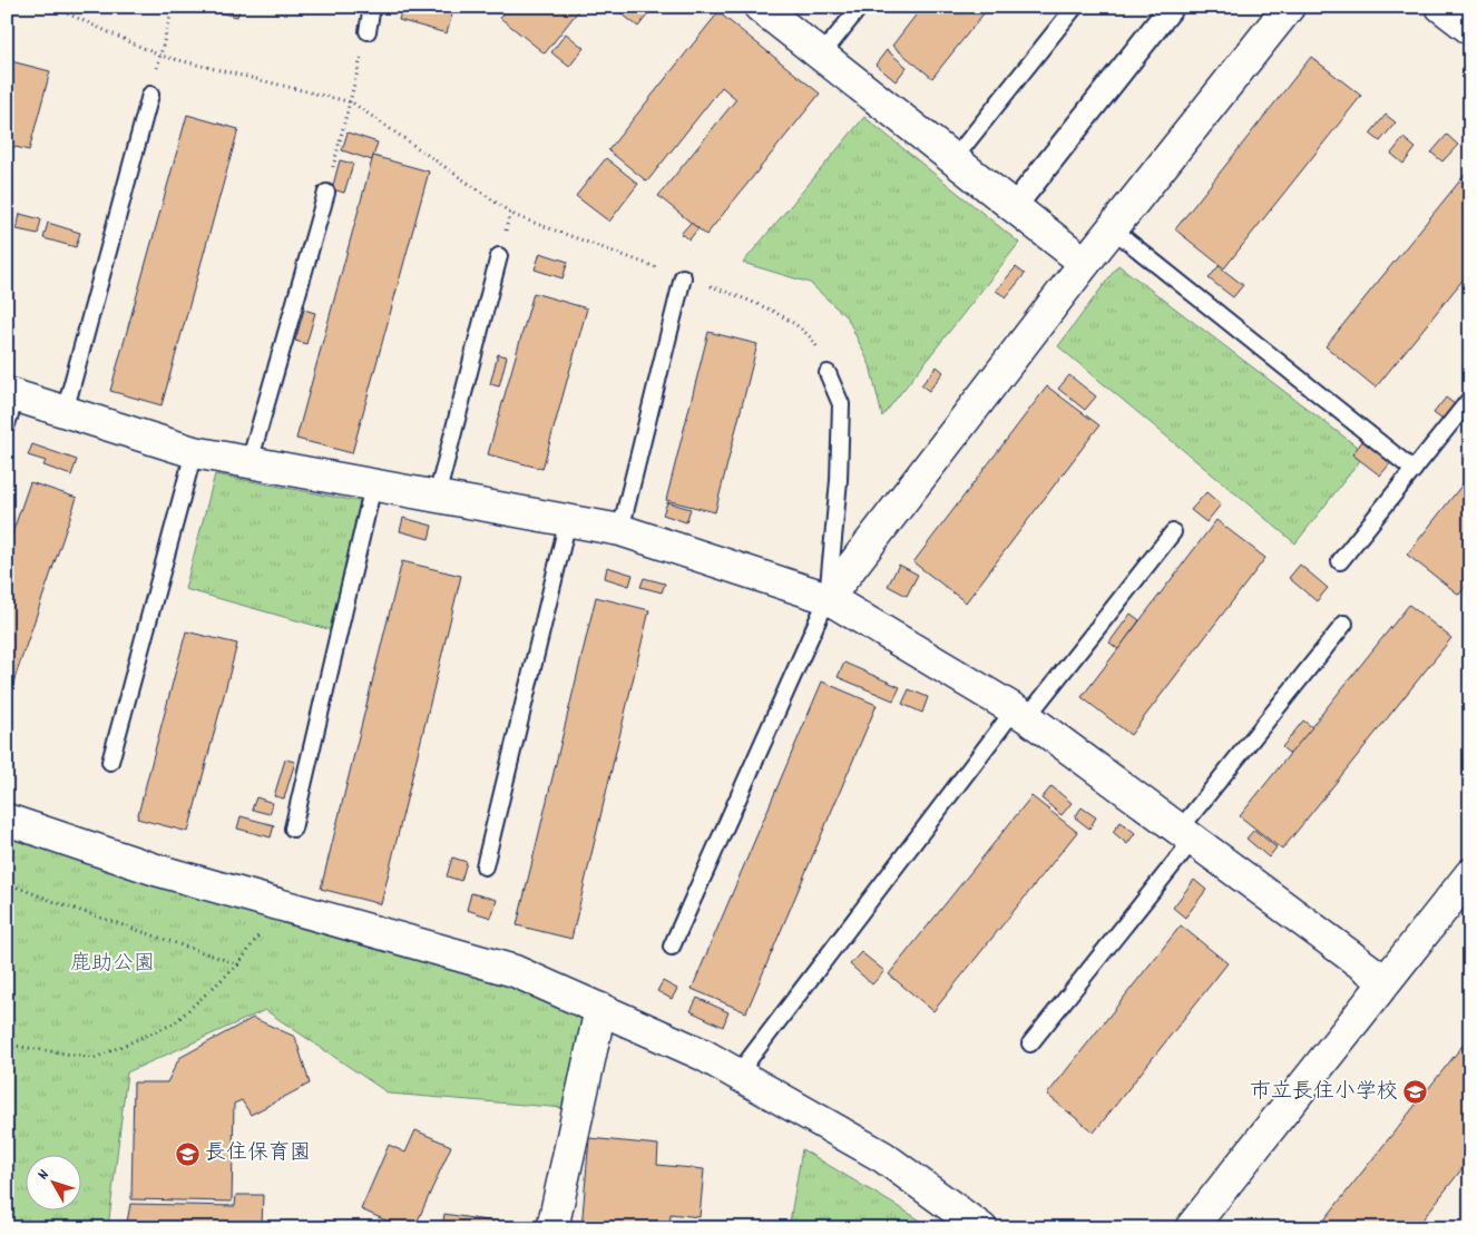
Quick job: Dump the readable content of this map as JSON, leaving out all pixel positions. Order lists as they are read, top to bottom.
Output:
{
  "parks": ["鹿助公園"],
  "places": {
    "school or university": ["市立長住小学校", "長住保育園"]
  },
  "north": "top left"
}
